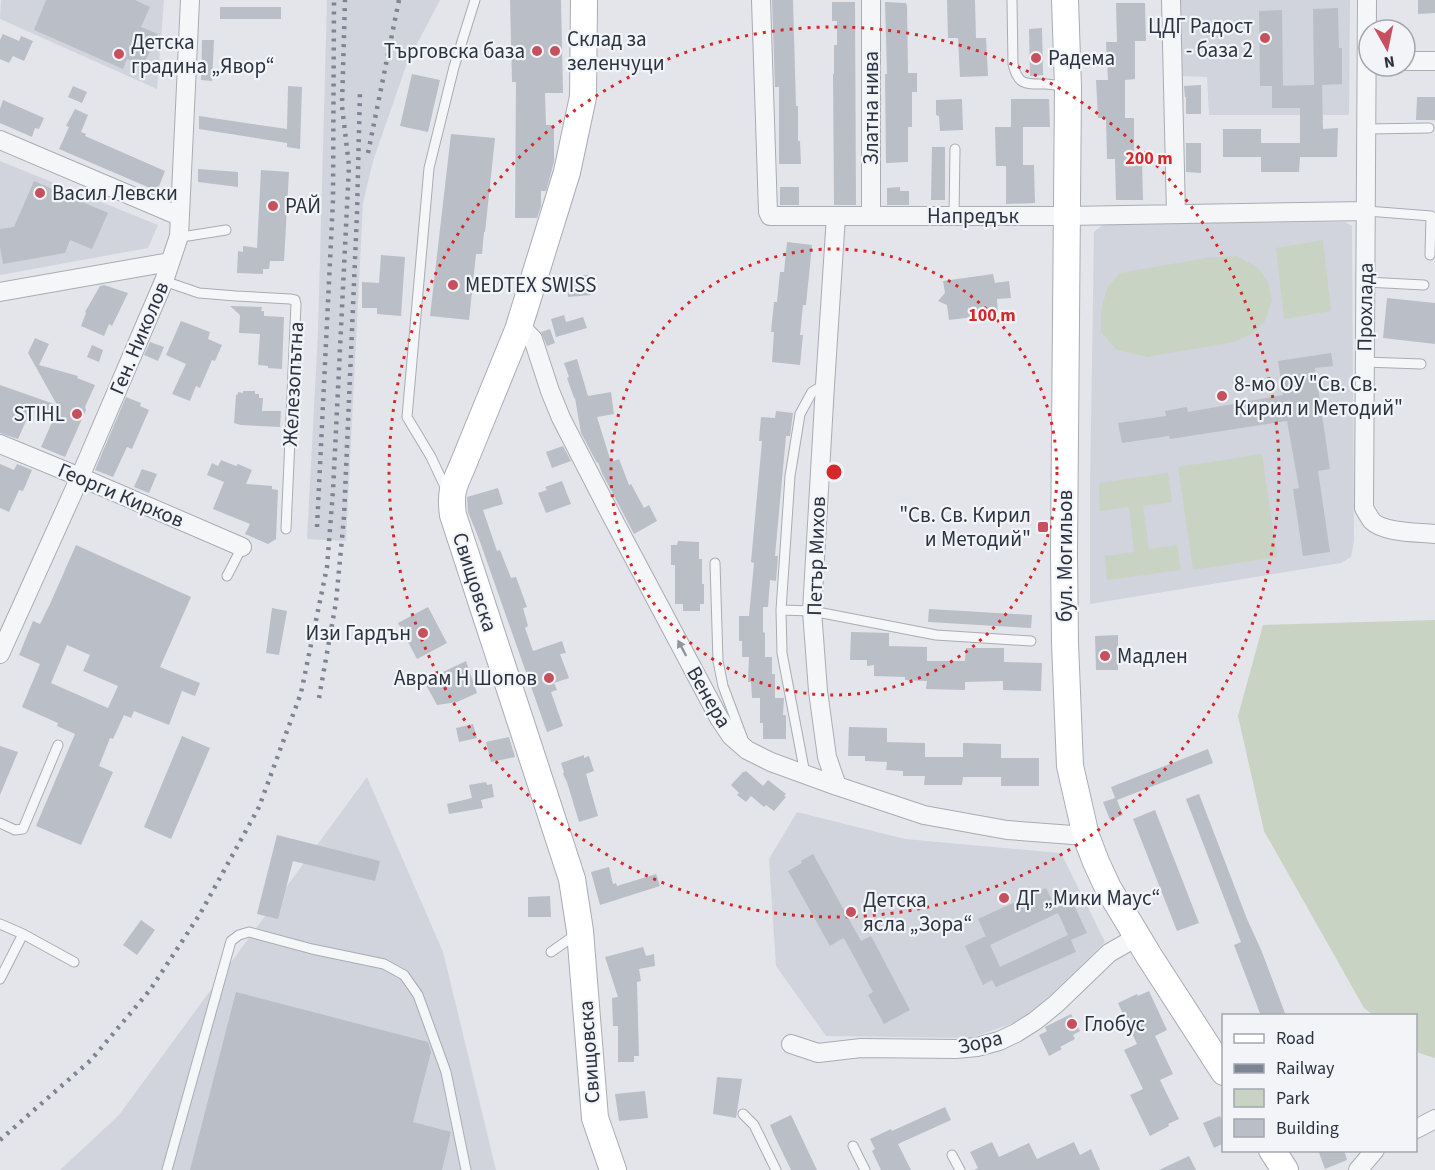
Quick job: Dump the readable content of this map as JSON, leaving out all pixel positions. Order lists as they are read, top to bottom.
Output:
{
  "streets": {
    "street": [
      "Златна нива",
      "Напредък",
      "Прохлада",
      "Ген. Николов",
      "Георги Кирков",
      "Петър Михов",
      "бул. Могильов",
      "Свищовска",
      "Венера",
      "Зора"
    ],
    "lane": ["Железопътна"]
  },
  "crossings": [
    ["Златна нива", "Напредък"],
    ["Напредък", "Прохлада"],
    ["Напредък", "Петър Михов"],
    ["Напредък", "бул. Могильов"],
    ["Ген. Николов", "Железопътна"],
    ["Ген. Николов", "Георги Кирков"],
    ["Петър Михов", "Венера"],
    ["бул. Могильов", "Венера"],
    ["бул. Могильов", "Зора"]
  ],
  "one_way": ["Венера"],
  "places": {
    "other": [
      "ЦДГ Радост - база 2",
      "Търговска база",
      "Склад за зеленчуци",
      "Детска градина „Явор“",
      "Радема",
      "Васил Левски",
      "РАЙ",
      "MEDTEX SWISS",
      "8-мо ОУ \"Св. Св. Кирил и Методий\"",
      "STIHL",
      "Изи Гардън",
      "Мадлен",
      "Аврам Н Шопов",
      "ДГ „Мики Маус“",
      "Детска ясла „Зора“",
      "Глобус"
    ],
    "transit": ["\"Св. Св. Кирил и Методий\""]
  },
  "legend": [
    "Road",
    "Railway",
    "Park",
    "Building"
  ],
  "north": "bottom",
  "rings": ["200 m", "100 m"]
}
